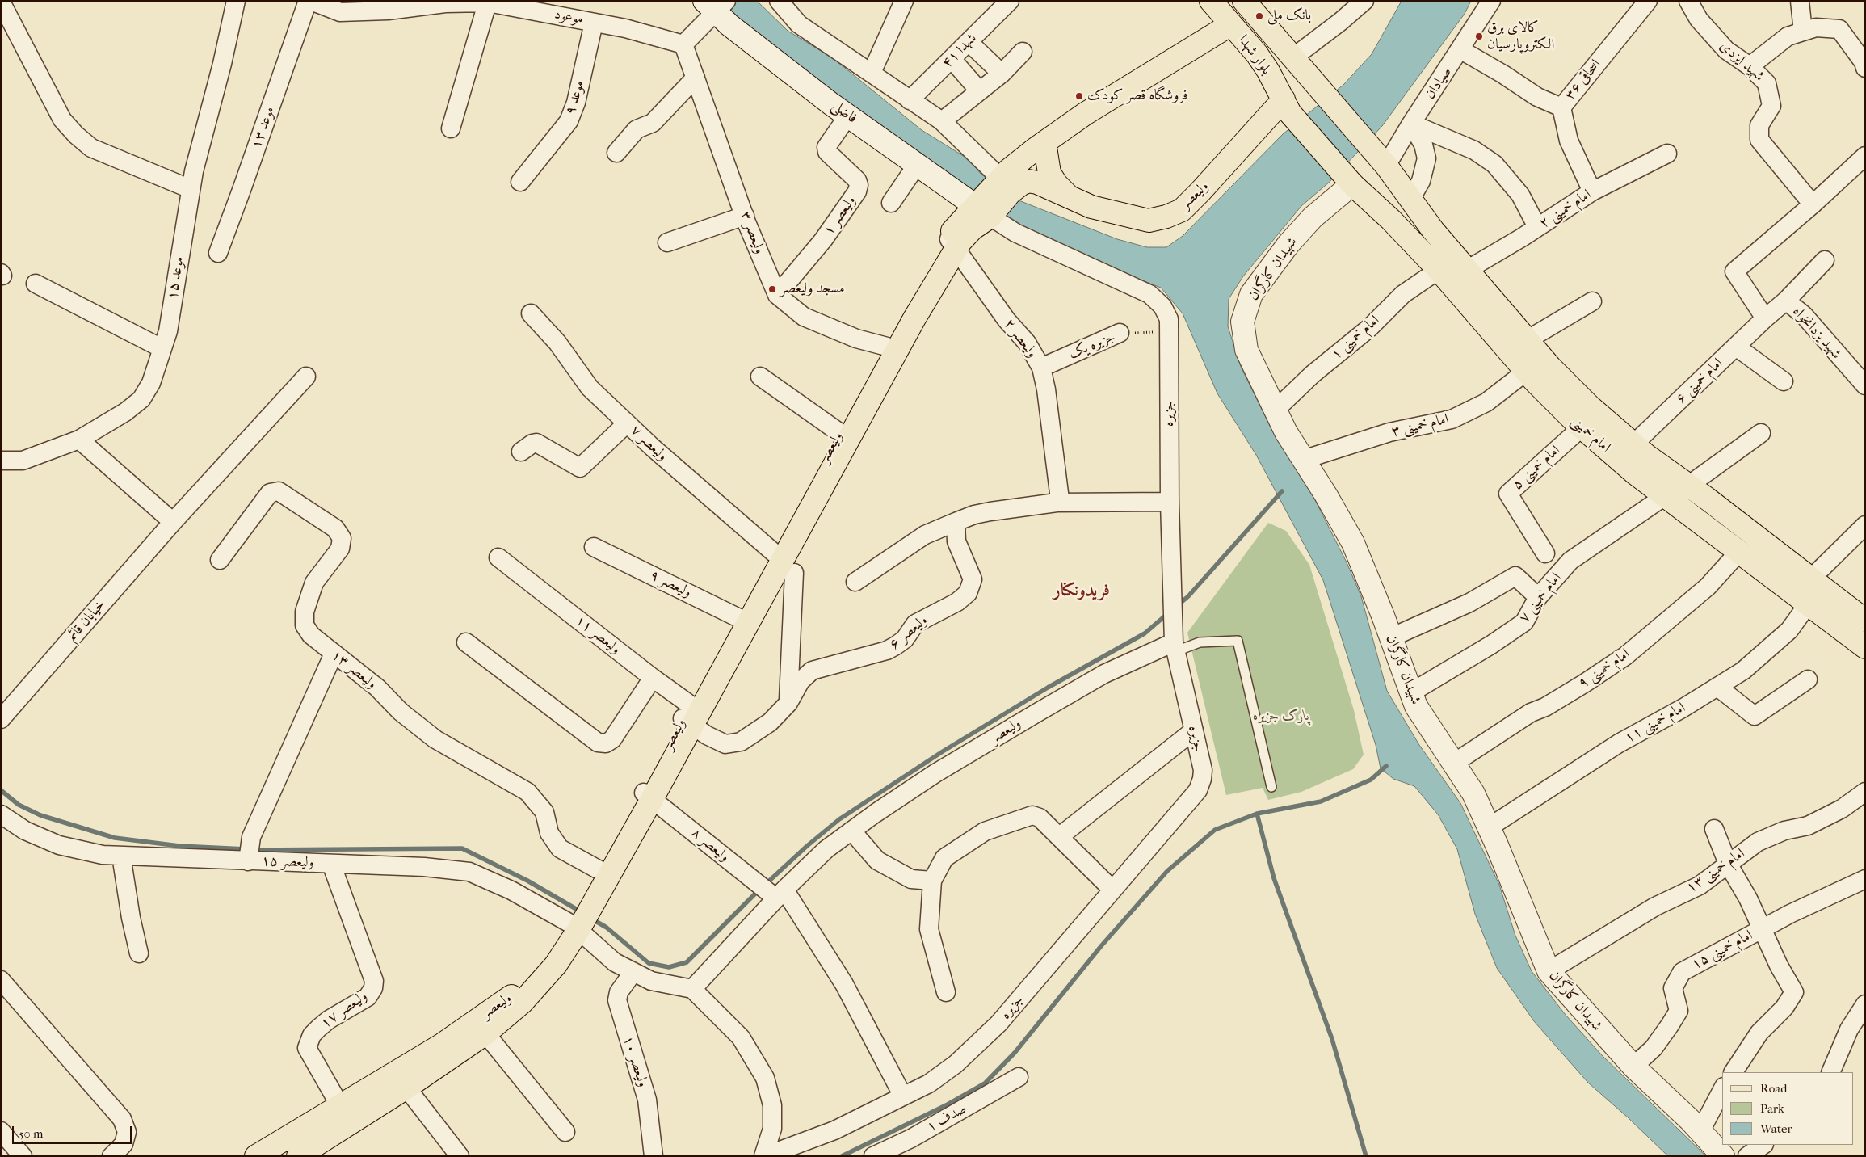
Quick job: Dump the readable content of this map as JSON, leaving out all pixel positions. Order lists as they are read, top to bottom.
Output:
{
  "streets": {
    "main road": ["بلوار شهدا", "ولیعصر", "امام خمینی"],
    "street": [
      "موعود",
      "شهدا ۴۱",
      "شهید ایزدی",
      "اسحاقی ۳۶",
      "صیادان",
      "موعد ۹",
      "فاضلی",
      "موعد ۱۳",
      "امام خمینی ۲",
      "ولیعصر ۱",
      "ولیعصر ۳",
      "شهیدان کارگران",
      "موعد ۱۵",
      "شهید یزدانخواه",
      "امام خمینی ۱",
      "ولیعصر ۲",
      "جزیره یک",
      "امام خمینی ۶",
      "جزیره",
      "امام خمینی ۳",
      "ولیعصر ۷",
      "امام خمینی ۵",
      "ولیعصر ۹",
      "امام خمینی ۷",
      "خیابان قائم",
      "ولیعصر ۶",
      "ولیعصر ۱۱",
      "امام خمینی ۹",
      "ولیعصر ۱۳",
      "امام خمینی ۱۱",
      "ولیعصر ۸",
      "ولیعصر ۱۵",
      "امام خمینی ۱۳",
      "امام خمینی ۱۵",
      "ولیعصر ۱۷",
      "ولیعصر ۱۰",
      "صدف ۱"
    ]
  },
  "crossings": [
    ["موعود", "موعد ۹"],
    ["موعود", "ولیعصر ۳"],
    ["بلوار شهدا", "صیادان"],
    ["بلوار شهدا", "ولیعصر"],
    ["بلوار شهدا", "شهیدان کارگران"],
    ["بلوار شهدا", "امام خمینی"],
    ["اسحاقی ۳۶", "صیادان"],
    ["صیادان", "امام خمینی"],
    ["فاضلی", "ولیعصر"],
    ["فاضلی", "ولیعصر ۱"],
    ["فاضلی", "جزیره"],
    ["ولیعصر", "ولیعصر ۳"],
    ["ولیعصر", "ولیعصر ۲"],
    ["ولیعصر", "جزیره"],
    ["ولیعصر", "ولیعصر ۷"],
    ["ولیعصر", "ولیعصر ۹"],
    ["ولیعصر", "ولیعصر ۶"],
    ["ولیعصر", "ولیعصر ۱۱"],
    ["ولیعصر", "ولیعصر ۱۳"],
    ["ولیعصر", "ولیعصر ۸"],
    ["ولیعصر", "ولیعصر ۱۵"],
    ["ولیعصر", "ولیعصر ۱۷"],
    ["امام خمینی ۲", "امام خمینی"],
    ["ولیعصر ۱", "ولیعصر ۳"],
    ["شهیدان کارگران", "امام خمینی ۱"],
    ["شهیدان کارگران", "امام خمینی ۳"],
    ["شهیدان کارگران", "امام خمینی"],
    ["شهیدان کارگران", "امام خمینی ۷"],
    ["شهیدان کارگران", "امام خمینی ۹"],
    ["شهیدان کارگران", "امام خمینی ۱۱"],
    ["شهیدان کارگران", "امام خمینی ۱۳"],
    ["شهیدان کارگران", "امام خمینی ۱۵"],
    ["شهید یزدانخواه", "امام خمینی ۶"],
    ["امام خمینی ۱", "امام خمینی"],
    ["ولیعصر ۲", "جزیره یک"],
    ["جزیره یک", "جزیره"],
    ["امام خمینی ۶", "امام خمینی"],
    ["جزیره", "ولیعصر ۸"],
    ["امام خمینی ۳", "امام خمینی"],
    ["امام خمینی", "امام خمینی ۵"],
    ["امام خمینی", "امام خمینی ۷"],
    ["امام خمینی", "امام خمینی ۹"],
    ["امام خمینی", "امام خمینی ۱۱"],
    ["ولیعصر ۶", "ولیعصر ۱۱"],
    ["ولیعصر ۱۵", "ولیعصر ۱۷"]
  ],
  "districts": ["فریدونکنار"],
  "parks": ["پارک جزیره"],
  "places": [
    "بانک ملی",
    "کالای برق الکتروپارسیان",
    "فروشگاه قصر کودک",
    "مسجد ولیعصر"
  ],
  "legend": ["Road", "Park", "Water"],
  "scale_bar": "50 m"
}
